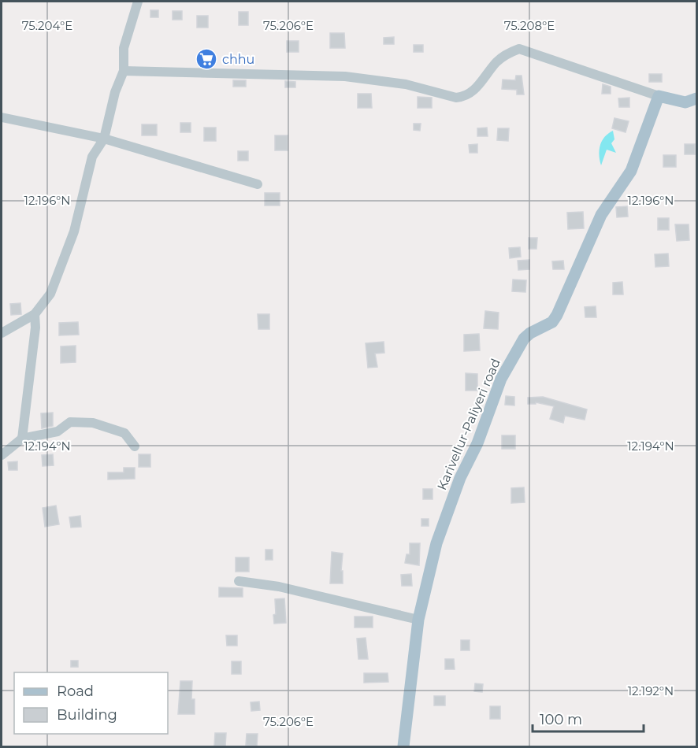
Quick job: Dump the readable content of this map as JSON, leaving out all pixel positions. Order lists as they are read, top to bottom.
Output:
{
  "streets": {
    "main road": ["Karivellur-Paliyeri road"]
  },
  "places": {
    "supermarket": ["chhu"]
  },
  "legend": ["Road", "Building"],
  "scale_bar": "100 m",
  "coordinates": [
    "75.204°E",
    "75.206°E",
    "75.208°E",
    "12.196°N",
    "12.194°N",
    "12.192°N"
  ]
}
